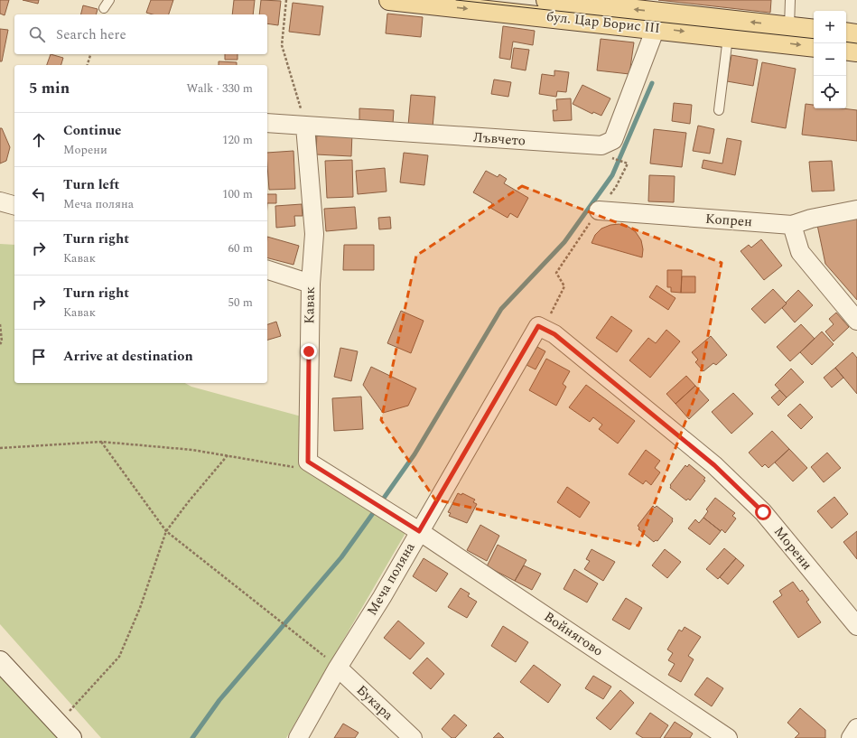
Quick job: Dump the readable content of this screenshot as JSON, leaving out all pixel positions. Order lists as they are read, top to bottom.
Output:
{
  "streets": {
    "main road": ["бул. Цар Борис III"],
    "street": [
      "Лъвчето",
      "Копрен",
      "Кавак",
      "Морени",
      "Меча поляна",
      "Войнягово",
      "Букара"
    ]
  },
  "crossings": [
    ["бул. Цар Борис III", "Лъвчето"],
    ["Лъвчето", "Кавак"],
    ["Морени", "Меча поляна"],
    ["Меча поляна", "Войнягово"],
    ["Меча поляна", "Букара"]
  ],
  "page": {
    "map_buttons": ["+", "−"],
    "search": "Search here",
    "heading": ["5 min", "Walk · 330 m"],
    "list": [
      ["Continue", "Морени", "120 m"],
      ["Turn left", "Меча поляна", "100 m"],
      ["Turn right", "Кавак", "60 m"],
      ["Turn right", "Кавак", "50 m"],
      "Arrive at destination"
    ]
  }
}
